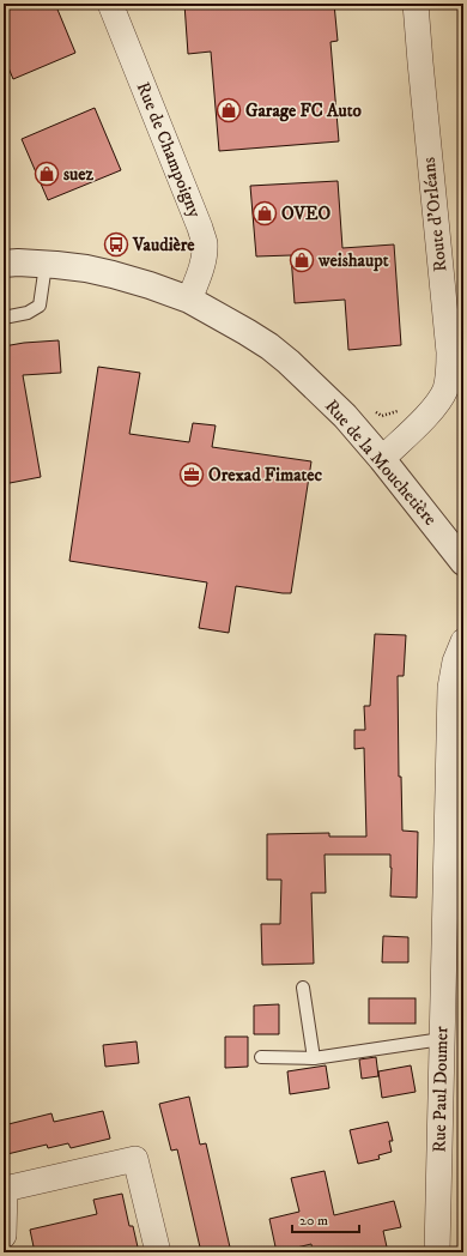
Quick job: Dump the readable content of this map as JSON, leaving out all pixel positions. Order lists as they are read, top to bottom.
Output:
{
  "streets": {
    "street": [
      "Rue de Champoigny",
      "Route d'Orléans",
      "Rue de la Mouchetière",
      "Rue Paul Doumer"
    ]
  },
  "crossings": [
    ["Rue de Champoigny", "Rue de la Mouchetière"],
    ["Route d'Orléans", "Rue de la Mouchetière"]
  ],
  "places": {
    "shop": [
      "Garage FC Auto",
      "suez",
      "OVEO",
      "weishaupt"
    ],
    "bus stop": ["Vaudière"],
    "office": ["Orexad Fimatec"]
  },
  "scale_bar": "20 m"
}
